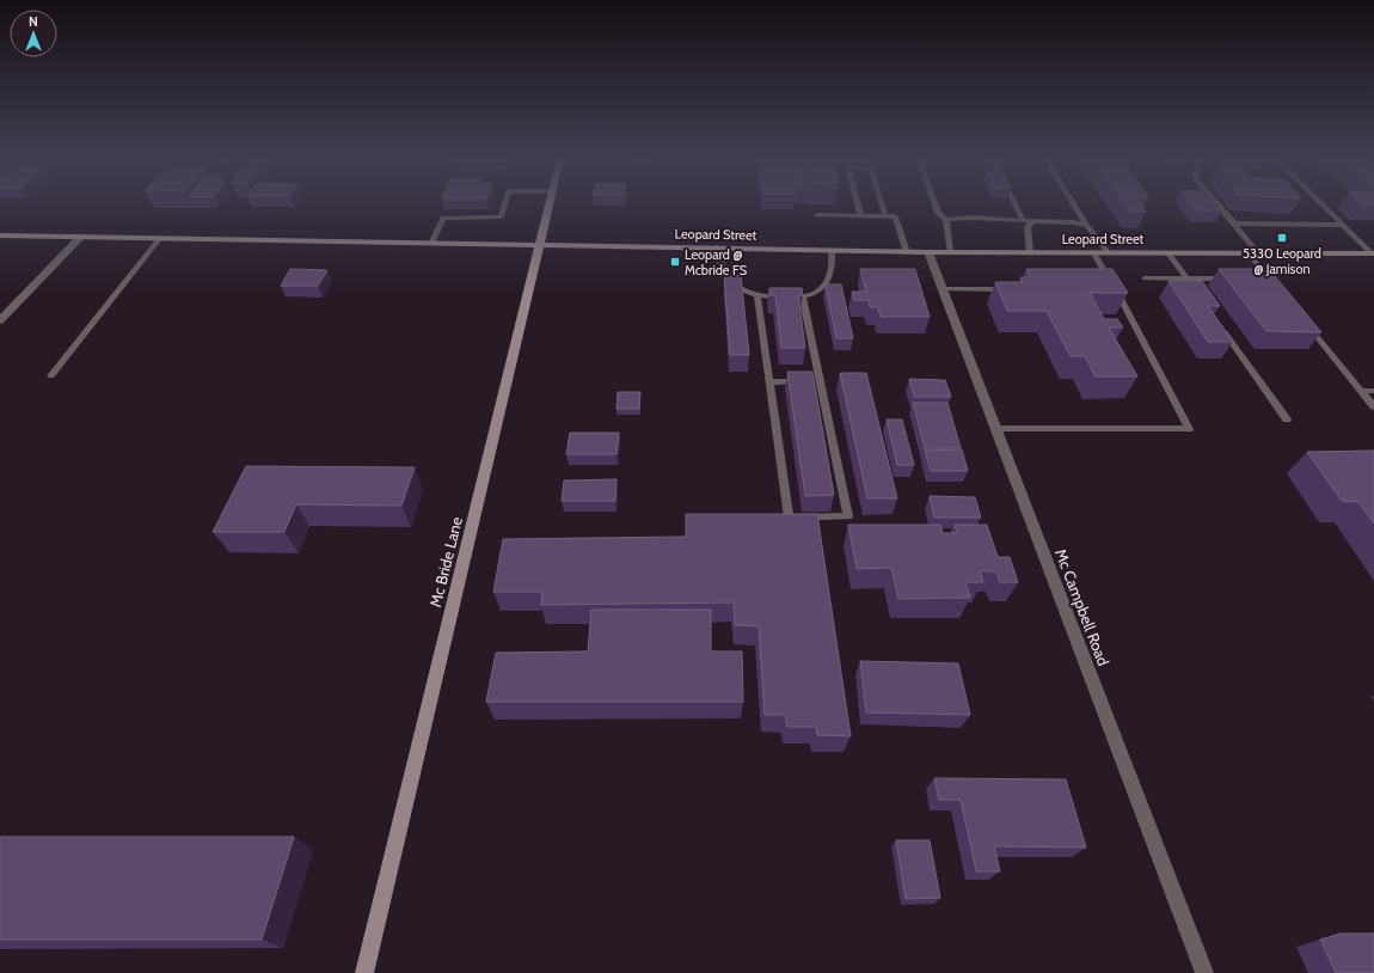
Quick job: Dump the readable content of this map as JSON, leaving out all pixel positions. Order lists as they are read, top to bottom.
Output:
{
  "streets": {
    "main road": ["Leopard Street", "Mc Bride Lane"],
    "street": ["Mc Campbell Road"]
  },
  "crossings": [
    ["Leopard Street", "Mc Bride Lane"],
    ["Leopard Street", "Mc Campbell Road"]
  ],
  "places": {
    "transit": ["5330 Leopard @ Jamison", "Leopard @ Mcbride FS"]
  },
  "north": "top"
}
